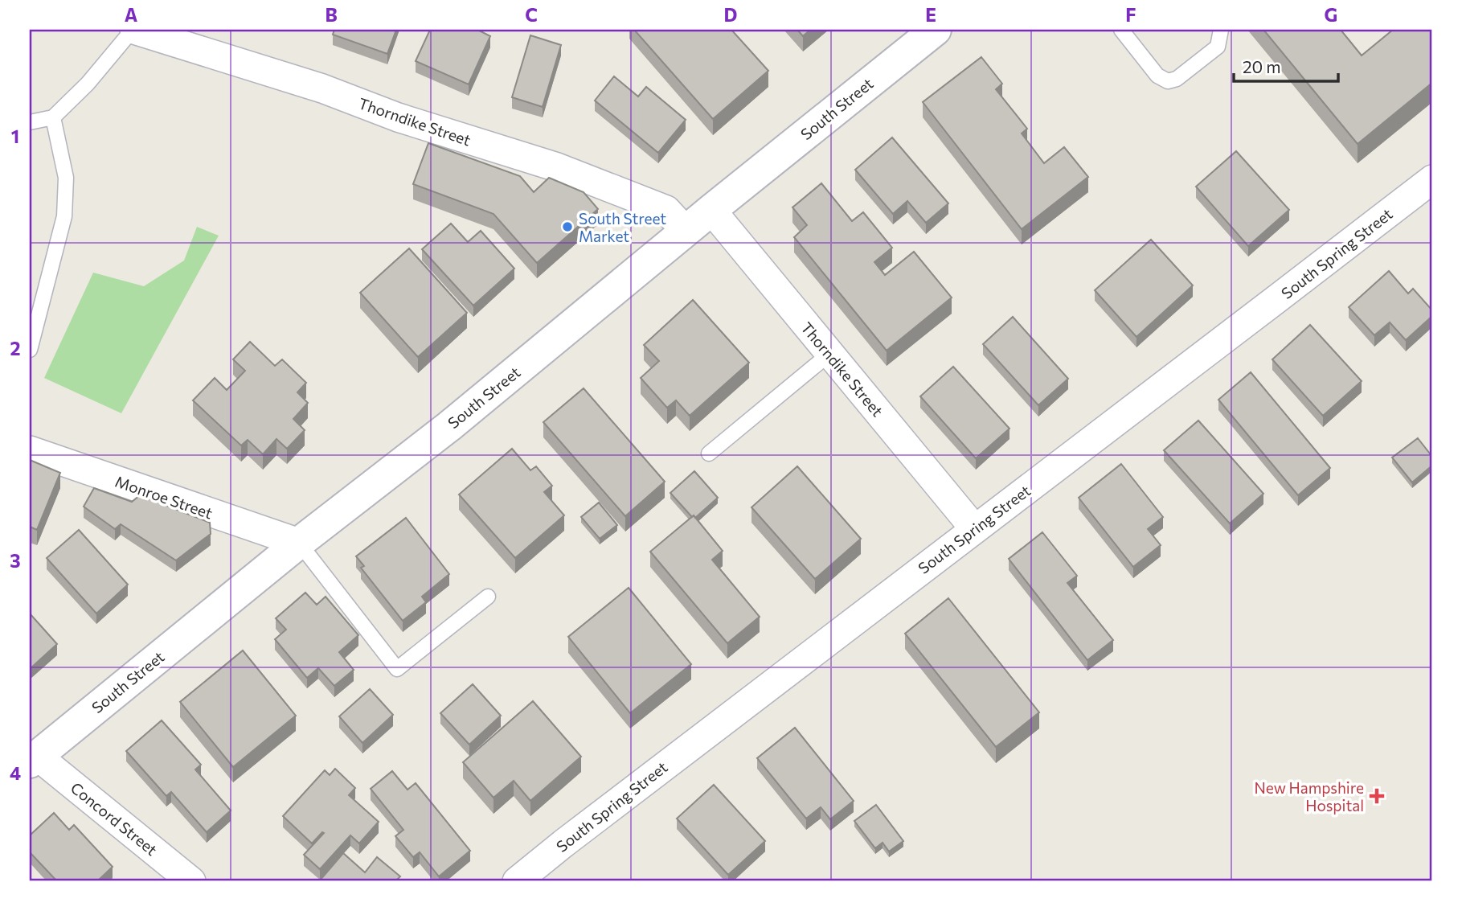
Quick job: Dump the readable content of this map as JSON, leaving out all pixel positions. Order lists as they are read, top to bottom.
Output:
{
  "streets": {
    "main road": ["South Street"],
    "street": [
      "Thorndike Street",
      "South Spring Street",
      "Monroe Street",
      "Concord Street"
    ]
  },
  "crossings": [
    ["South Street", "Thorndike Street"],
    ["South Street", "Monroe Street"],
    ["South Street", "Concord Street"],
    ["Thorndike Street", "South Spring Street"]
  ],
  "places": {
    "other": ["South Street Market"],
    "health": ["New Hampshire Hospital"]
  },
  "scale_bar": "20 m",
  "grid": {
    "columns": [
      "A",
      "B",
      "C",
      "D",
      "E",
      "F",
      "G"
    ],
    "rows": [
      "1",
      "2",
      "3",
      "4"
    ]
  }
}
